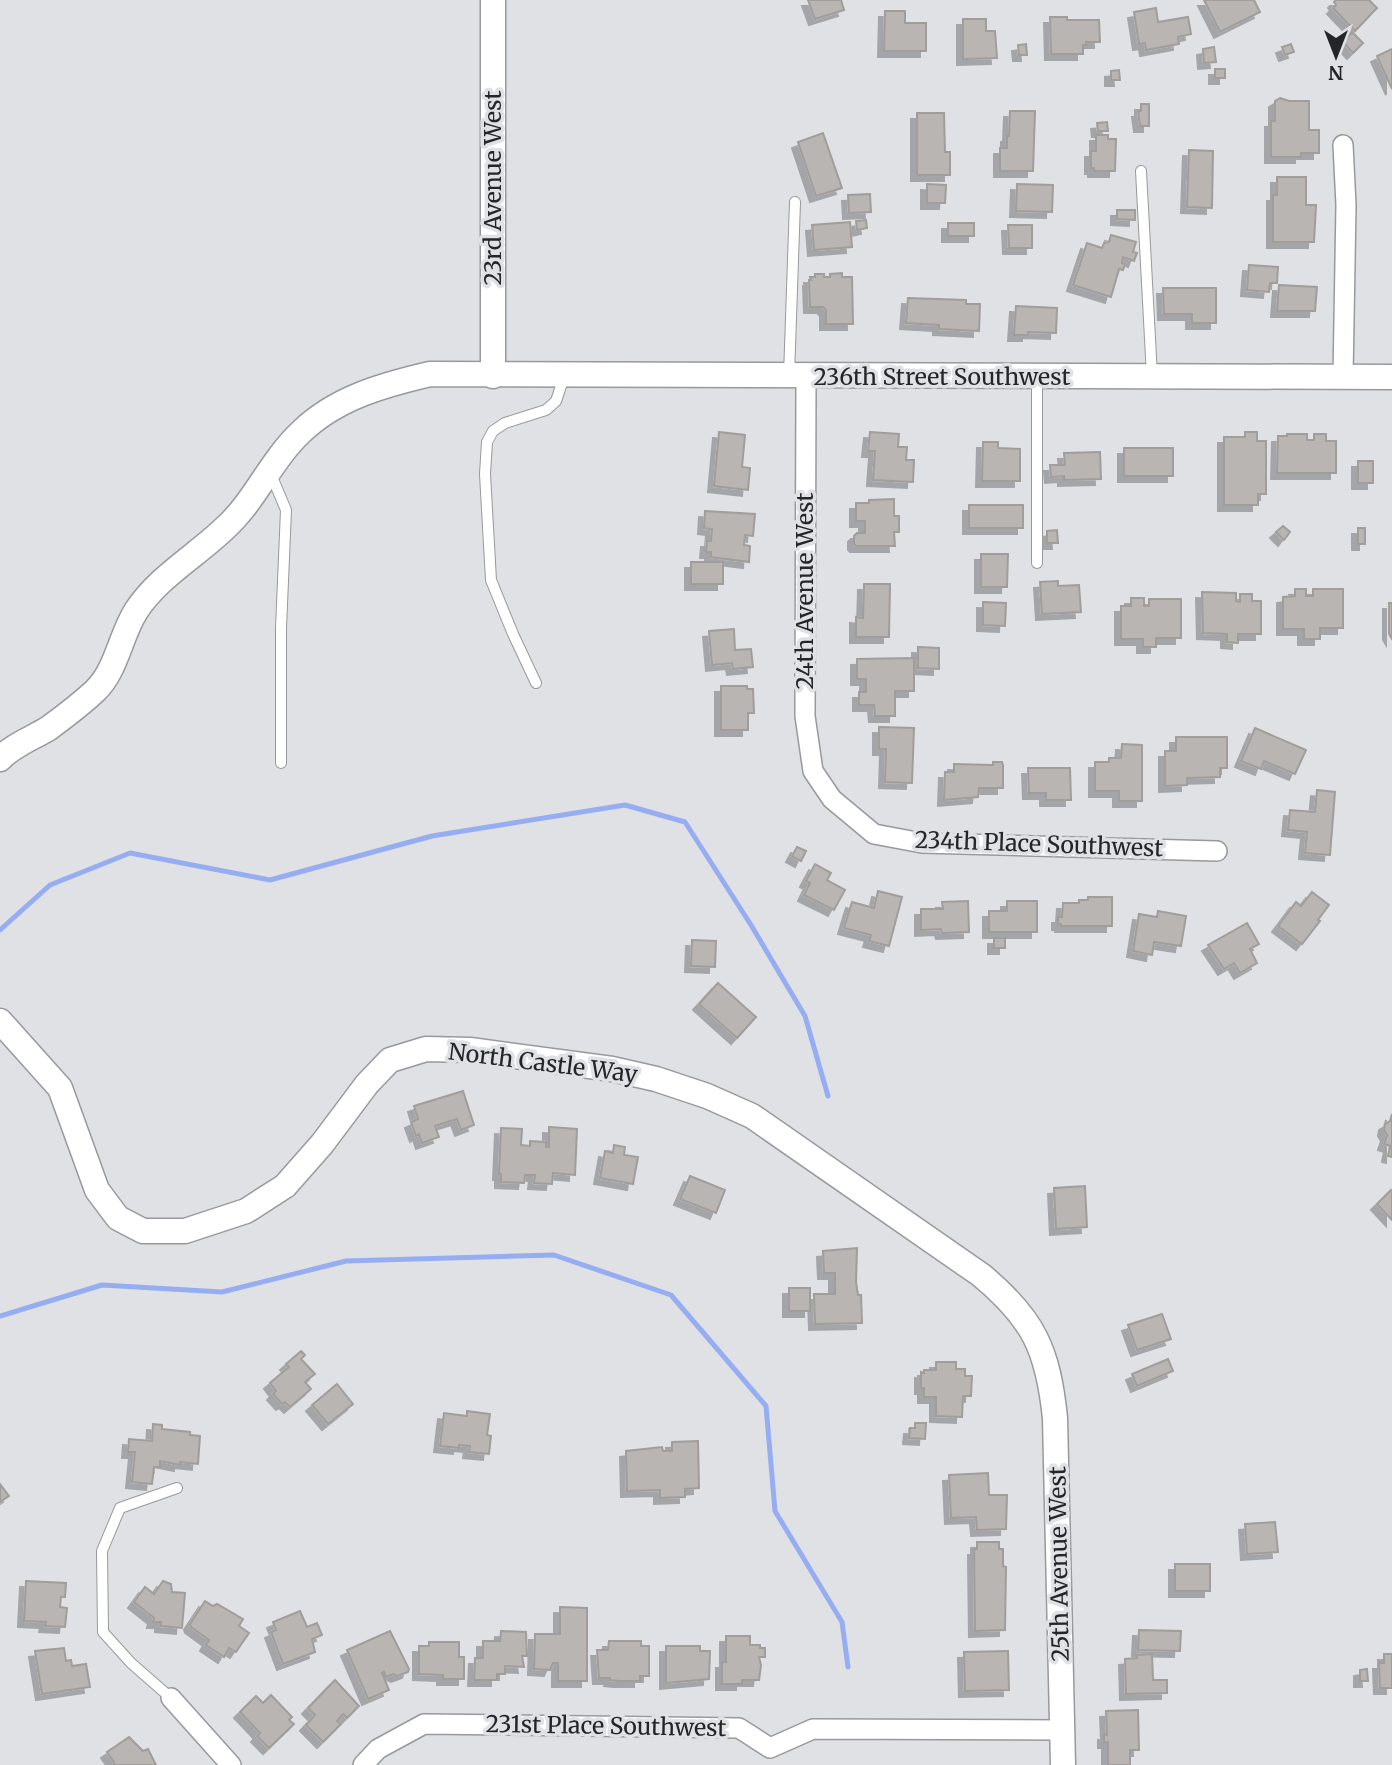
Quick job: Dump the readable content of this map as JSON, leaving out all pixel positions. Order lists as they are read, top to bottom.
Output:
{
  "streets": {
    "street": [
      "23rd Avenue West",
      "236th Street Southwest",
      "24th Avenue West",
      "234th Place Southwest",
      "North Castle Way",
      "25th Avenue West",
      "231st Place Southwest"
    ]
  },
  "crossings": [
    ["23rd Avenue West", "236th Street Southwest"],
    ["236th Street Southwest", "24th Avenue West"],
    ["24th Avenue West", "234th Place Southwest"],
    ["North Castle Way", "25th Avenue West"],
    ["25th Avenue West", "231st Place Southwest"]
  ],
  "north": "bottom"
}
